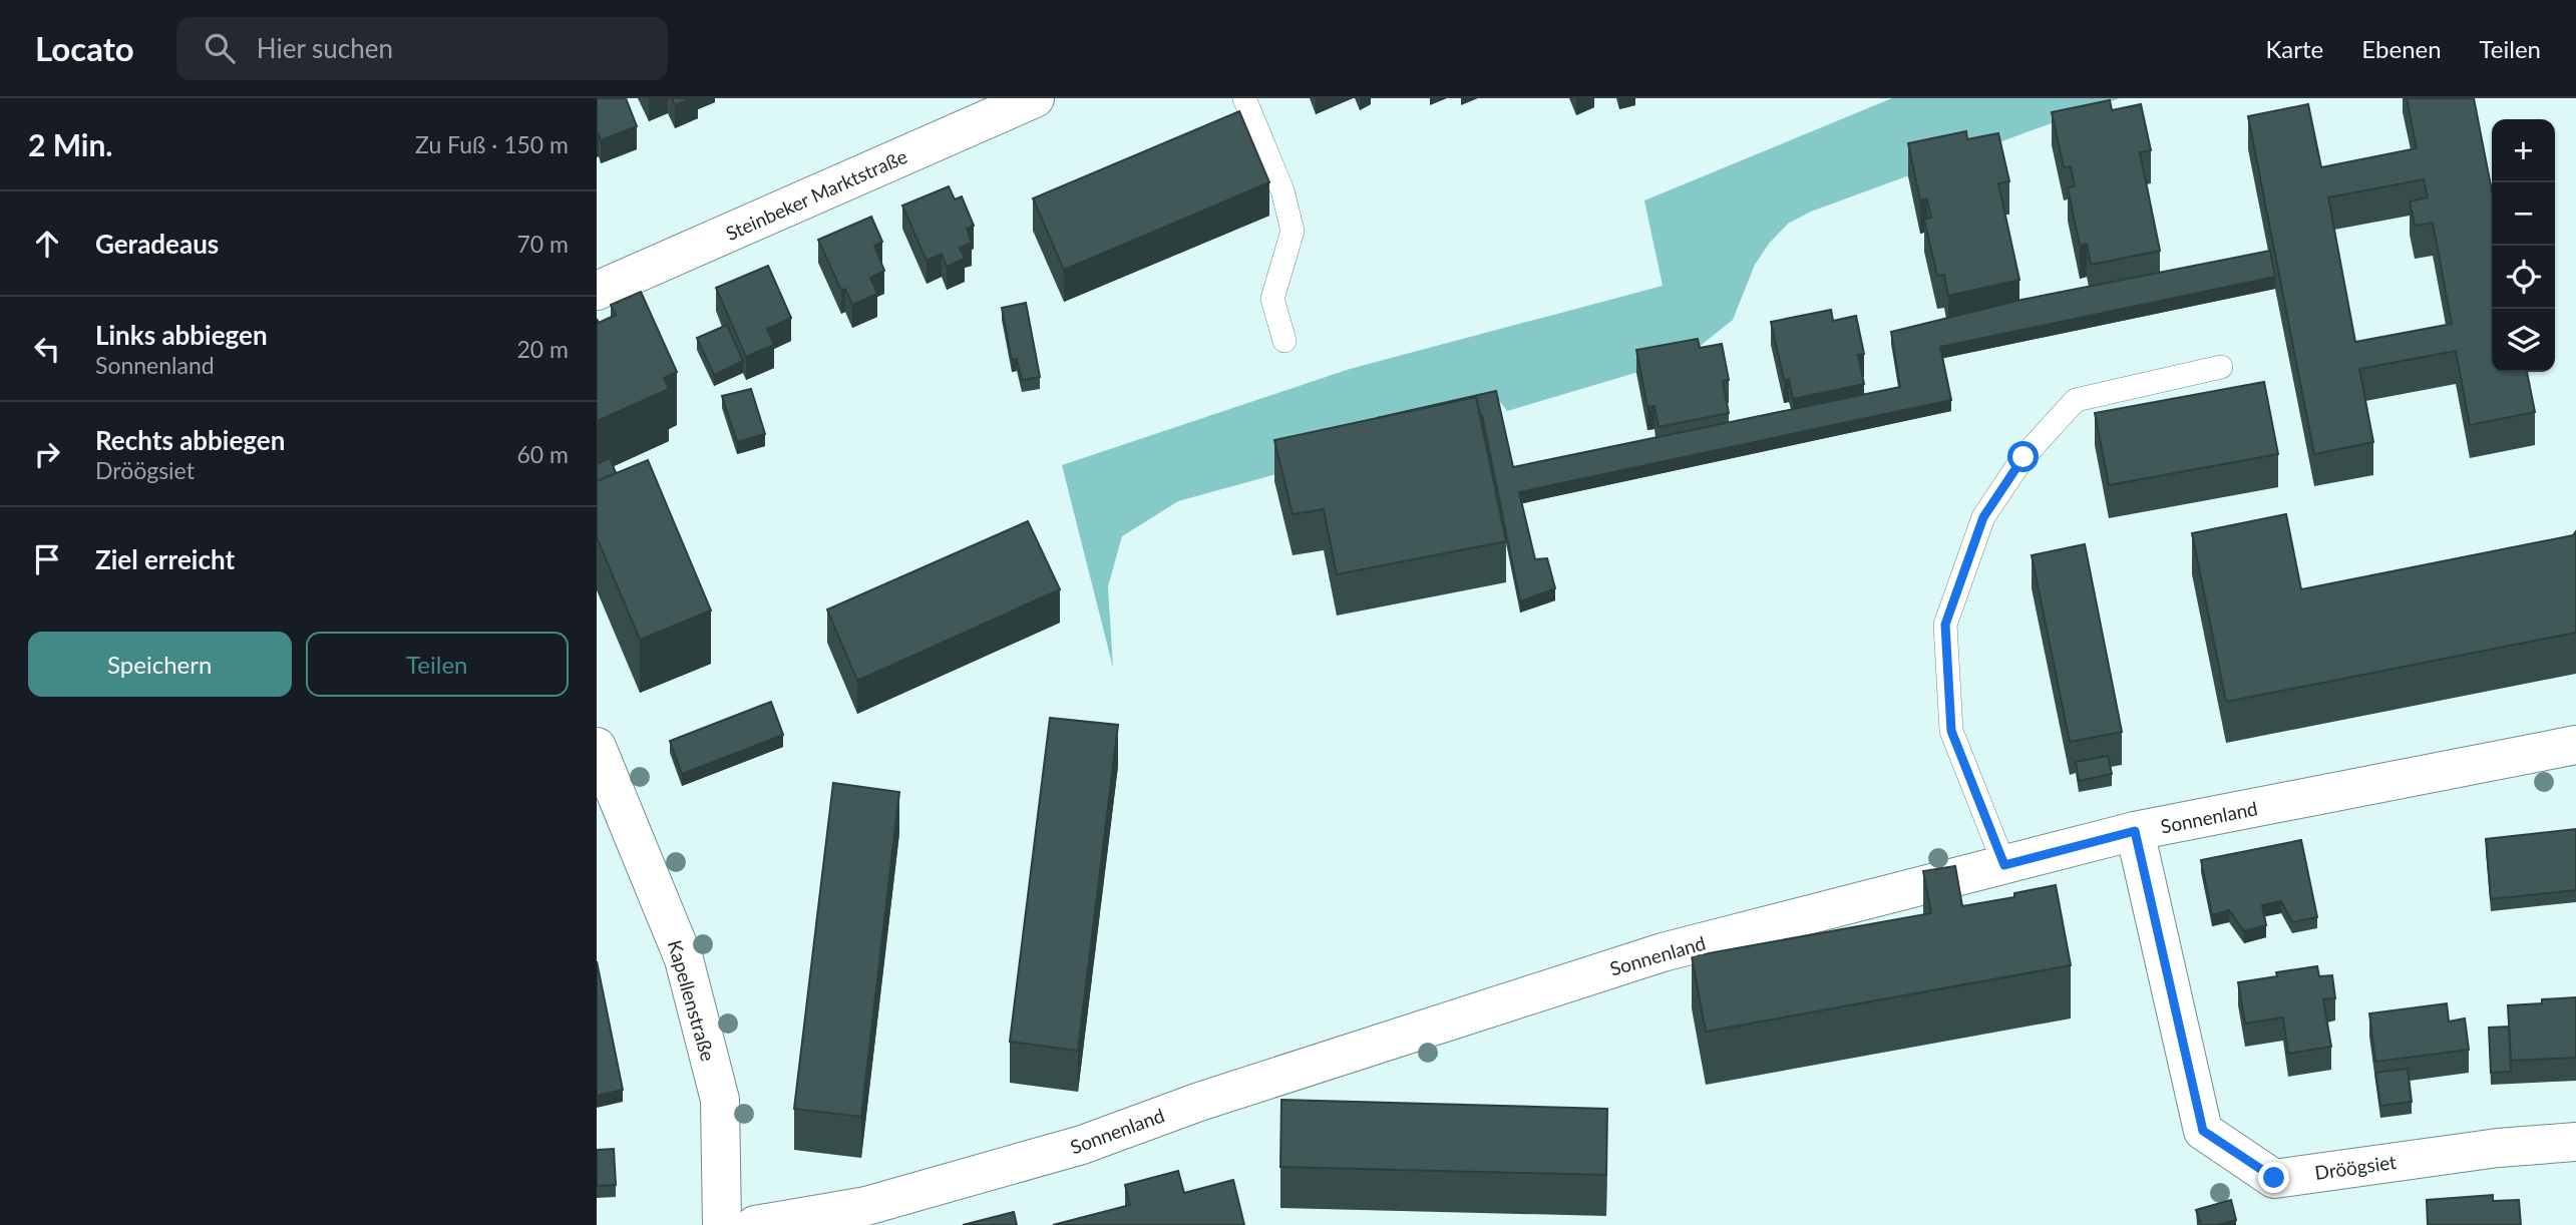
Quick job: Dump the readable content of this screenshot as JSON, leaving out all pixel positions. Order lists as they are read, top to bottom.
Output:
{
  "streets": {
    "street": [
      "Steinbeker Marktstraße",
      "Sonnenland",
      "Kapellenstraße",
      "Dröögsiet"
    ]
  },
  "crossings": [
    ["Sonnenland", "Dröögsiet"]
  ],
  "page": {
    "header": "Locato",
    "search": "Hier suchen",
    "nav": ["Karte", "Ebenen", "Teilen"],
    "heading": ["2 Min.", "Zu Fuß · 150 m"],
    "map_buttons": ["+", "−"],
    "list": [
      ["Geradeaus", "70 m"],
      ["Links abbiegen", "Sonnenland", "20 m"],
      ["Rechts abbiegen", "Dröögsiet", "60 m"],
      "Ziel erreicht"
    ],
    "buttons": ["Speichern", "Teilen"]
  }
}
